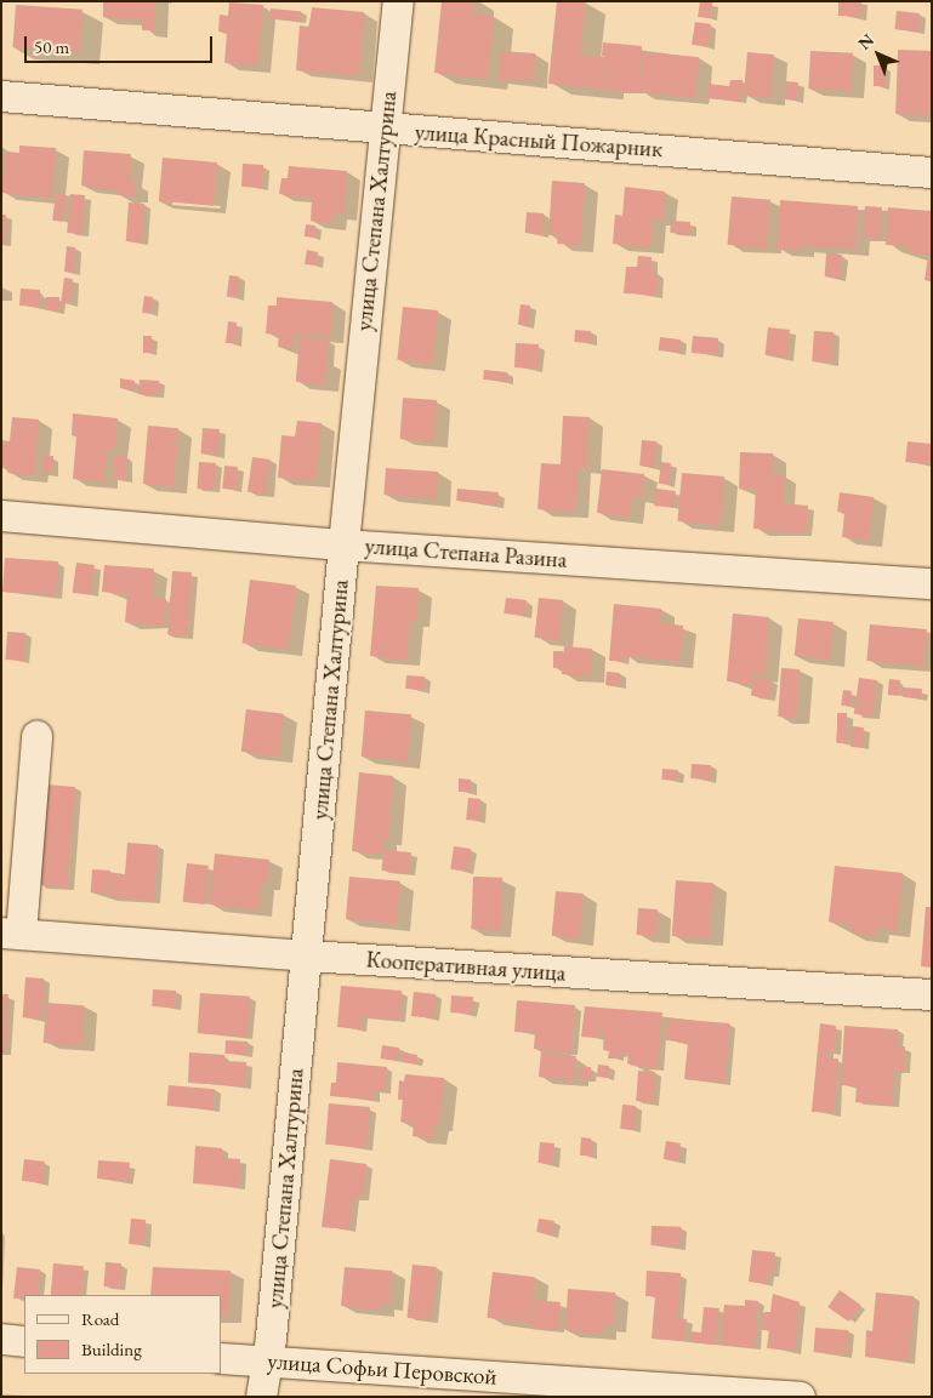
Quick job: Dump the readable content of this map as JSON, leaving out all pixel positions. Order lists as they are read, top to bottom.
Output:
{
  "streets": {
    "street": [
      "улица Красный Пожарник",
      "улица Степана Халтурина",
      "улица Степана Разина",
      "Кооперативная улица",
      "улица Софьи Перовской"
    ]
  },
  "crossings": [
    ["улица Красный Пожарник", "улица Степана Халтурина"],
    ["улица Степана Халтурина", "улица Степана Разина"],
    ["улица Степана Халтурина", "Кооперативная улица"],
    ["улица Степана Халтурина", "улица Софьи Перовской"]
  ],
  "legend": ["Road", "Building"],
  "scale_bar": "50 m",
  "north": "top left"
}
